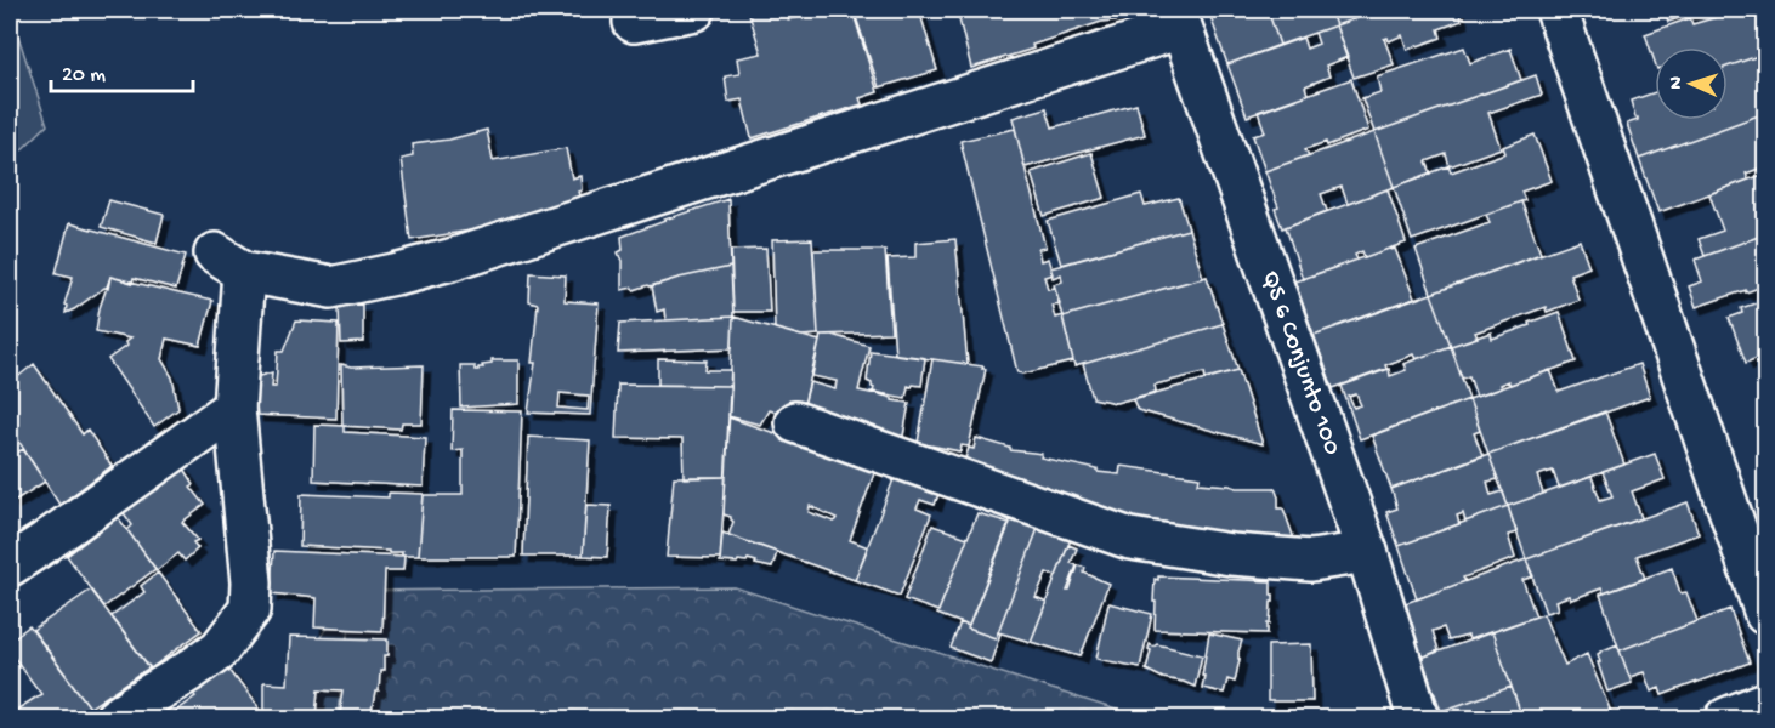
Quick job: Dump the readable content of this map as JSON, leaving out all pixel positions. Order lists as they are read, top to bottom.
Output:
{
  "streets": {
    "street": ["QS 6 Conjunto 100"]
  },
  "scale_bar": "20 m",
  "north": "left"
}
